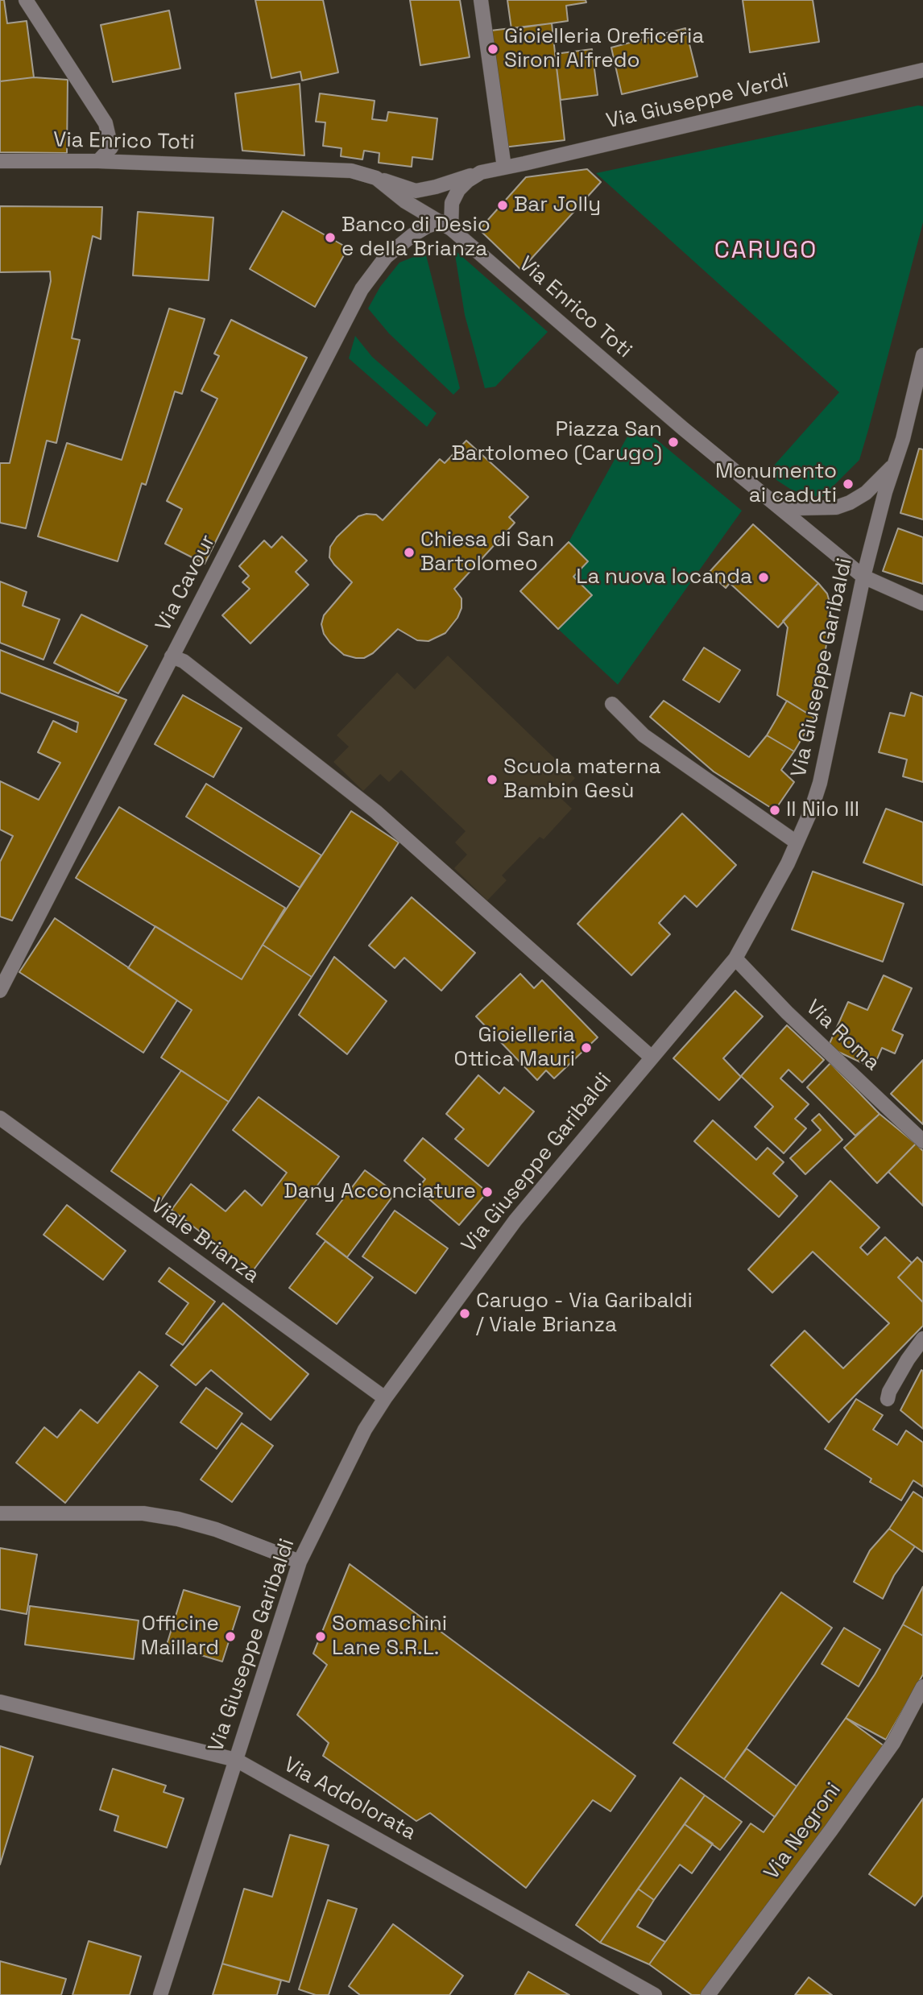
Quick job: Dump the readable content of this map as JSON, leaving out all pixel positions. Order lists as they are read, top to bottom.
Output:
{
  "streets": {
    "street": [
      "Via Giuseppe Verdi",
      "Via Enrico Toti",
      "Via Cavour",
      "Via Giuseppe Garibaldi",
      "Via Roma",
      "Viale Brianza",
      "Via Addolorata",
      "Via Negroni"
    ]
  },
  "crossings": [
    ["Via Giuseppe Verdi", "Via Enrico Toti"],
    ["Via Giuseppe Verdi", "Via Cavour"],
    ["Via Enrico Toti", "Via Cavour"],
    ["Via Enrico Toti", "Via Giuseppe Garibaldi"],
    ["Via Giuseppe Garibaldi", "Via Roma"],
    ["Via Giuseppe Garibaldi", "Viale Brianza"],
    ["Via Giuseppe Garibaldi", "Via Addolorata"]
  ],
  "districts": ["CARUGO"],
  "places": [
    "Gioielleria Oreficeria Sironi Alfredo",
    "Bar Jolly",
    "Banco di Desio e della Brianza",
    "Piazza San Bartolomeo (Carugo)",
    "Monumento ai caduti",
    "Chiesa di San Bartolomeo",
    "La nuova locanda",
    "Scuola materna Bambin Gesù",
    "Il Nilo III",
    "Gioielleria Ottica Mauri",
    "Dany Acconciature",
    "Carugo - Via Garibaldi / Viale Brianza",
    "Officine Maillard",
    "Somaschini Lane S.R.L."
  ]
}
